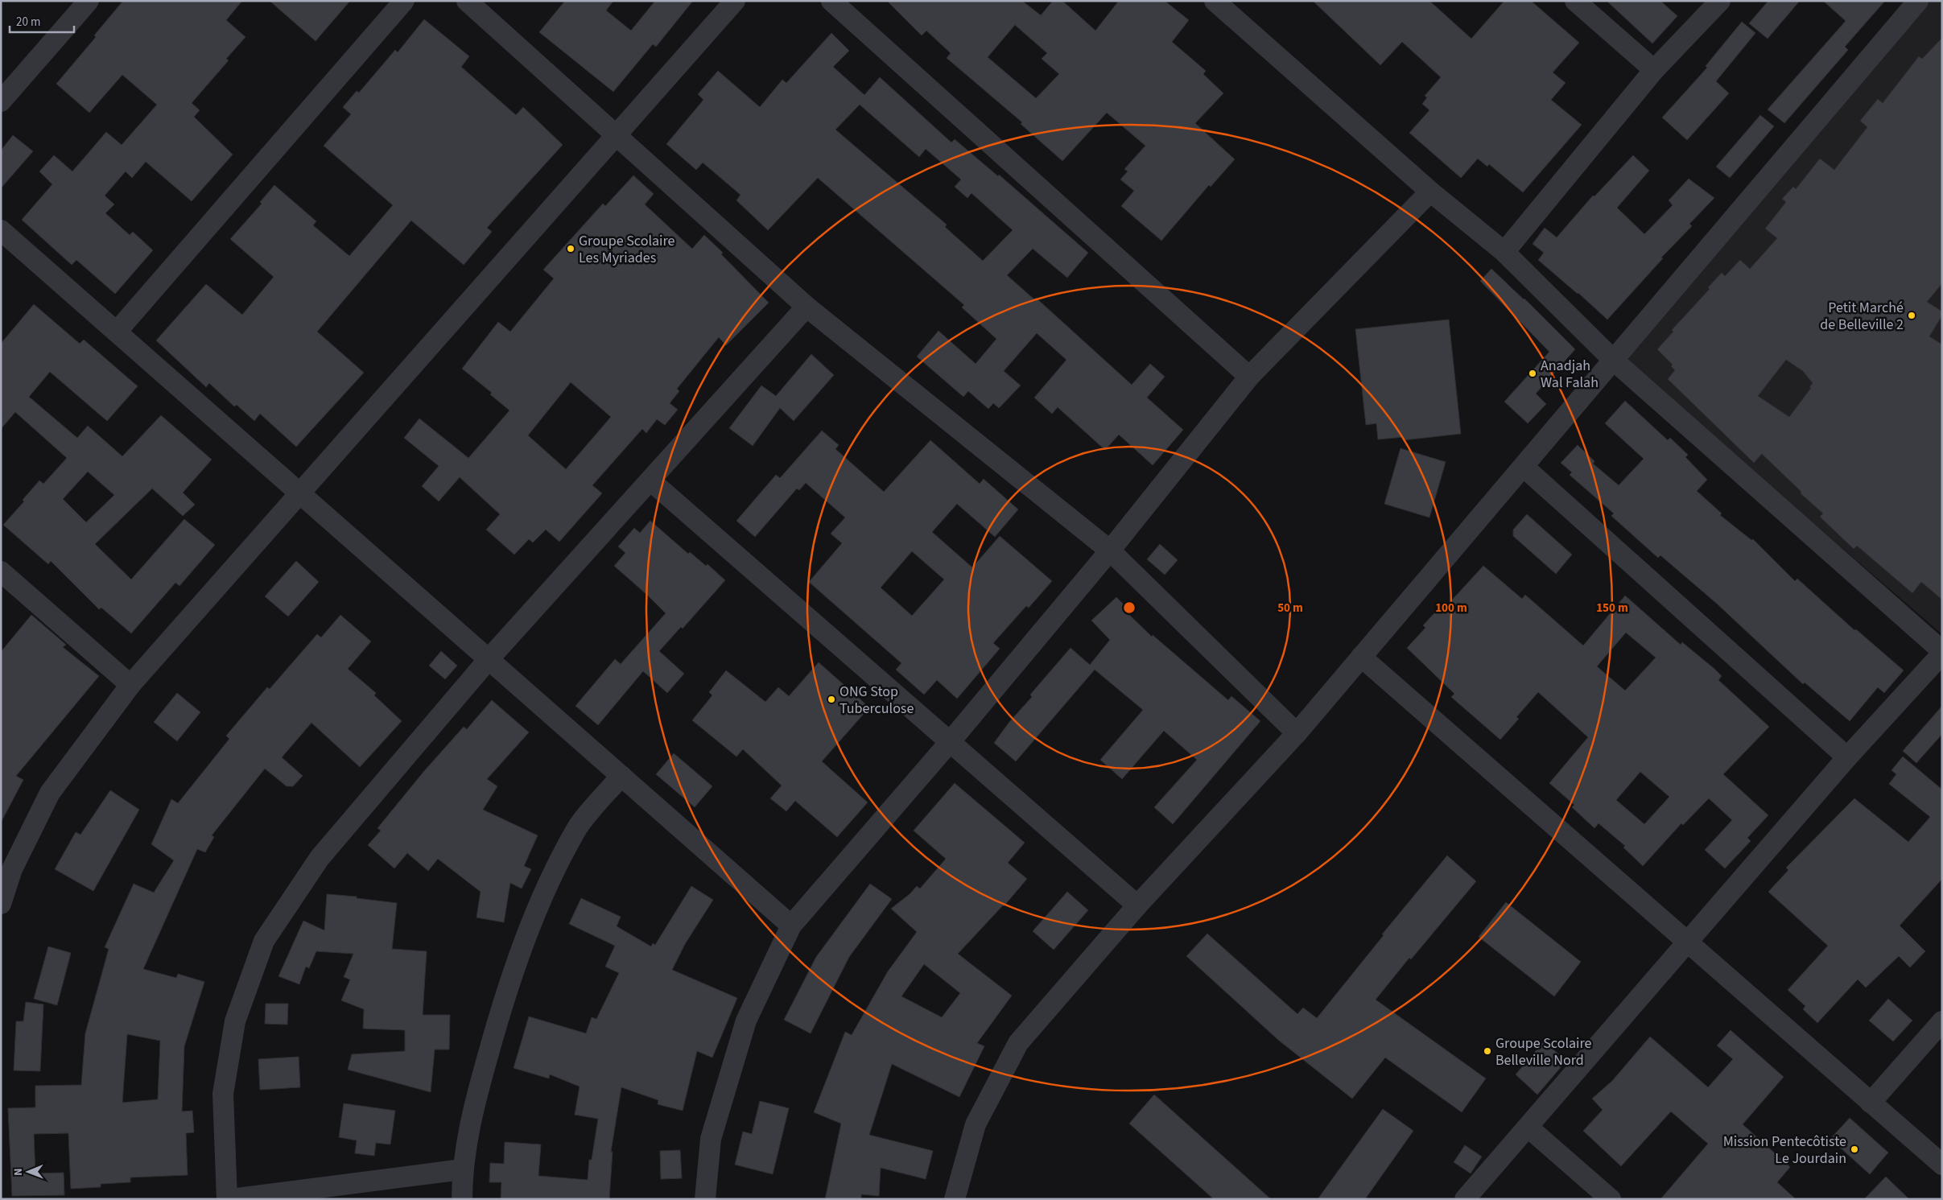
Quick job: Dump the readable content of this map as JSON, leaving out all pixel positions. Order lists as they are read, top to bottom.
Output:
{
  "places": [
    "Groupe Scolaire Les Myriades",
    "Petit Marché de Belleville 2",
    "Anadjah Wal Falah",
    "ONG Stop Tuberculose",
    "Groupe Scolaire Belleville Nord",
    "Mission Pentecôtiste Le Jourdain"
  ],
  "scale_bar": "20 m",
  "north": "left",
  "rings": ["50 m", "100 m", "150 m"]
}
